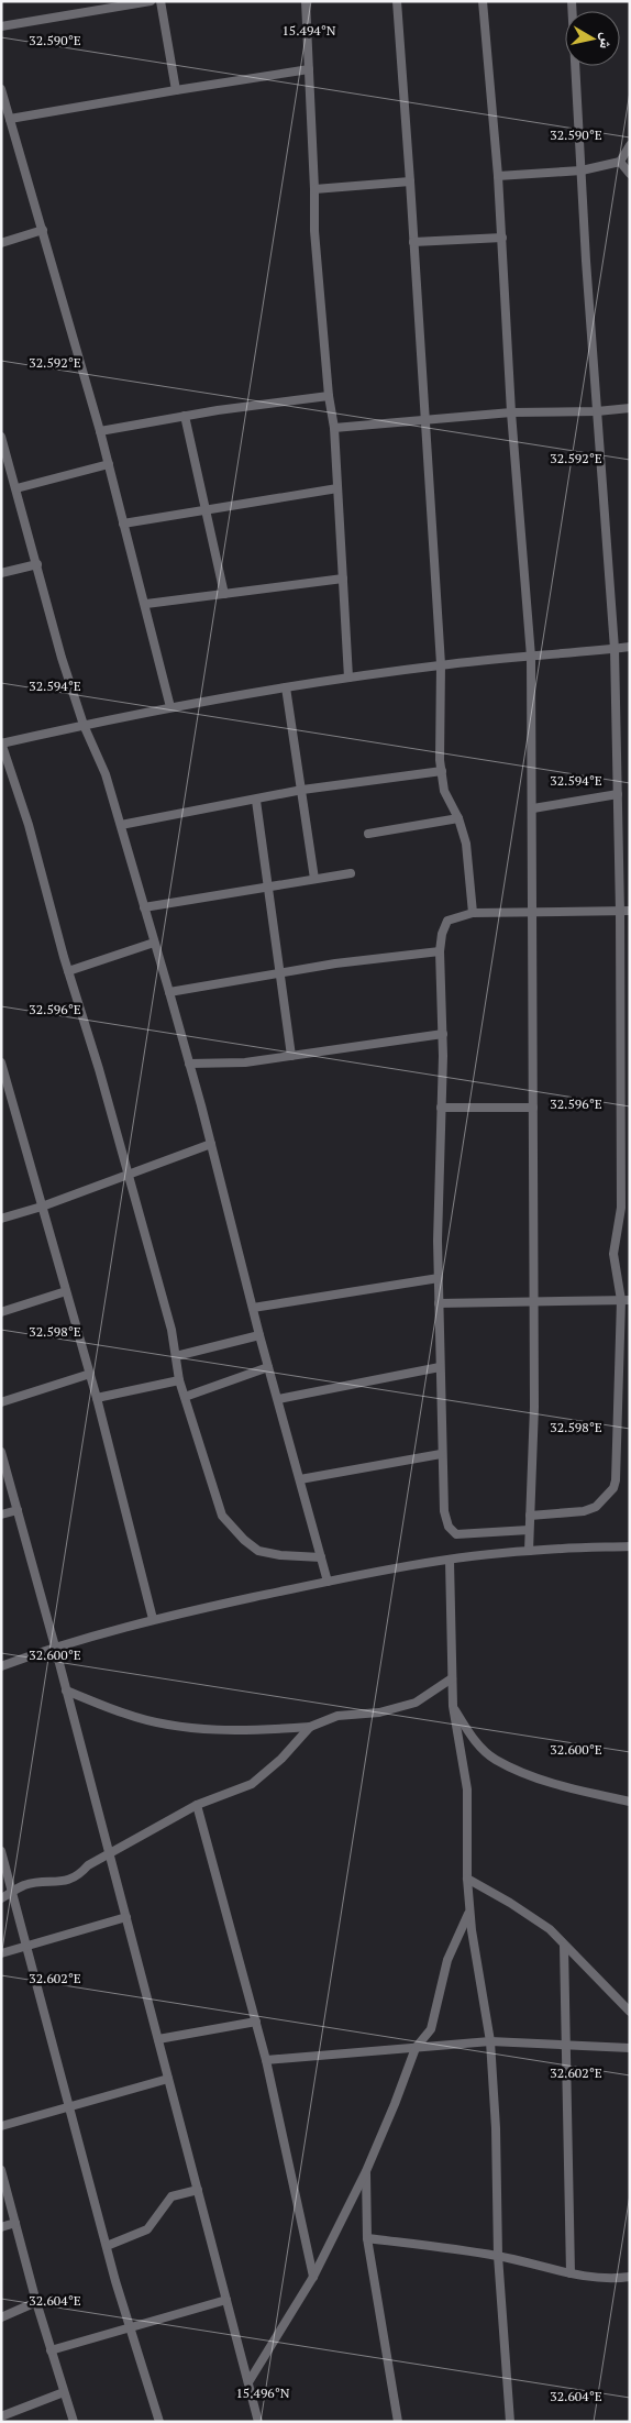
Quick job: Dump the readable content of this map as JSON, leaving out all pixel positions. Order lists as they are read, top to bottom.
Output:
{
  "north": "right",
  "coordinates": [
    "15.494°N",
    "32.590°E",
    "32.592°E",
    "32.594°E",
    "32.596°E",
    "32.598°E",
    "32.600°E",
    "32.602°E",
    "32.604°E",
    "15.496°N"
  ]
}
